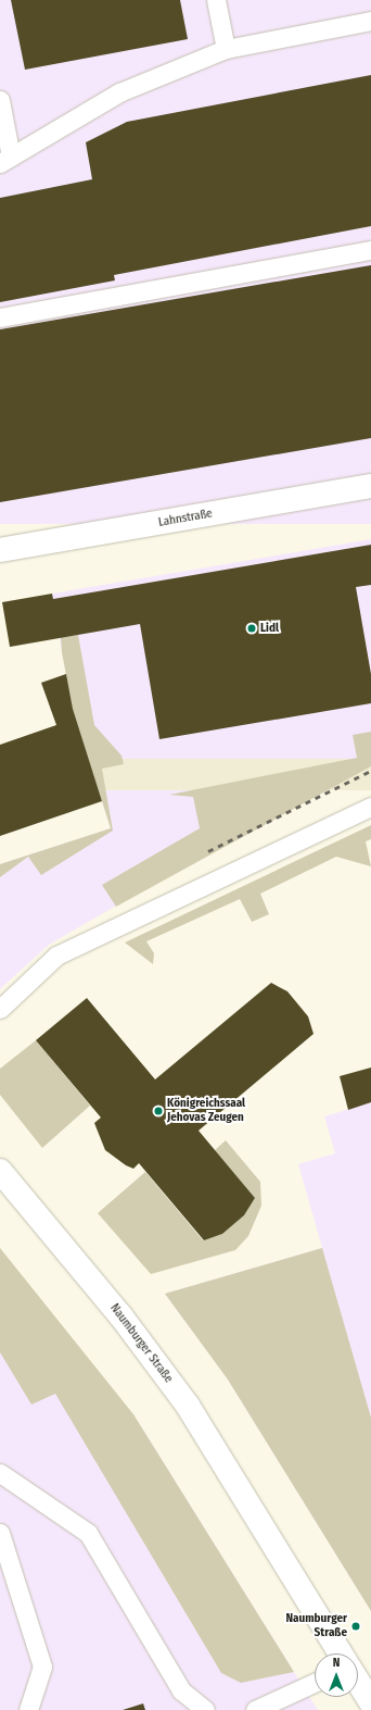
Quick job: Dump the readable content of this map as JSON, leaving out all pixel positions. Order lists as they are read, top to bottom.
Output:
{
  "streets": {
    "street": ["Lahnstraße", "Naumburger Straße"]
  },
  "places": ["Lidl", "Königreichssaal Jehovas Zeugen", "Naumburger Straße"],
  "north": "top"
}
